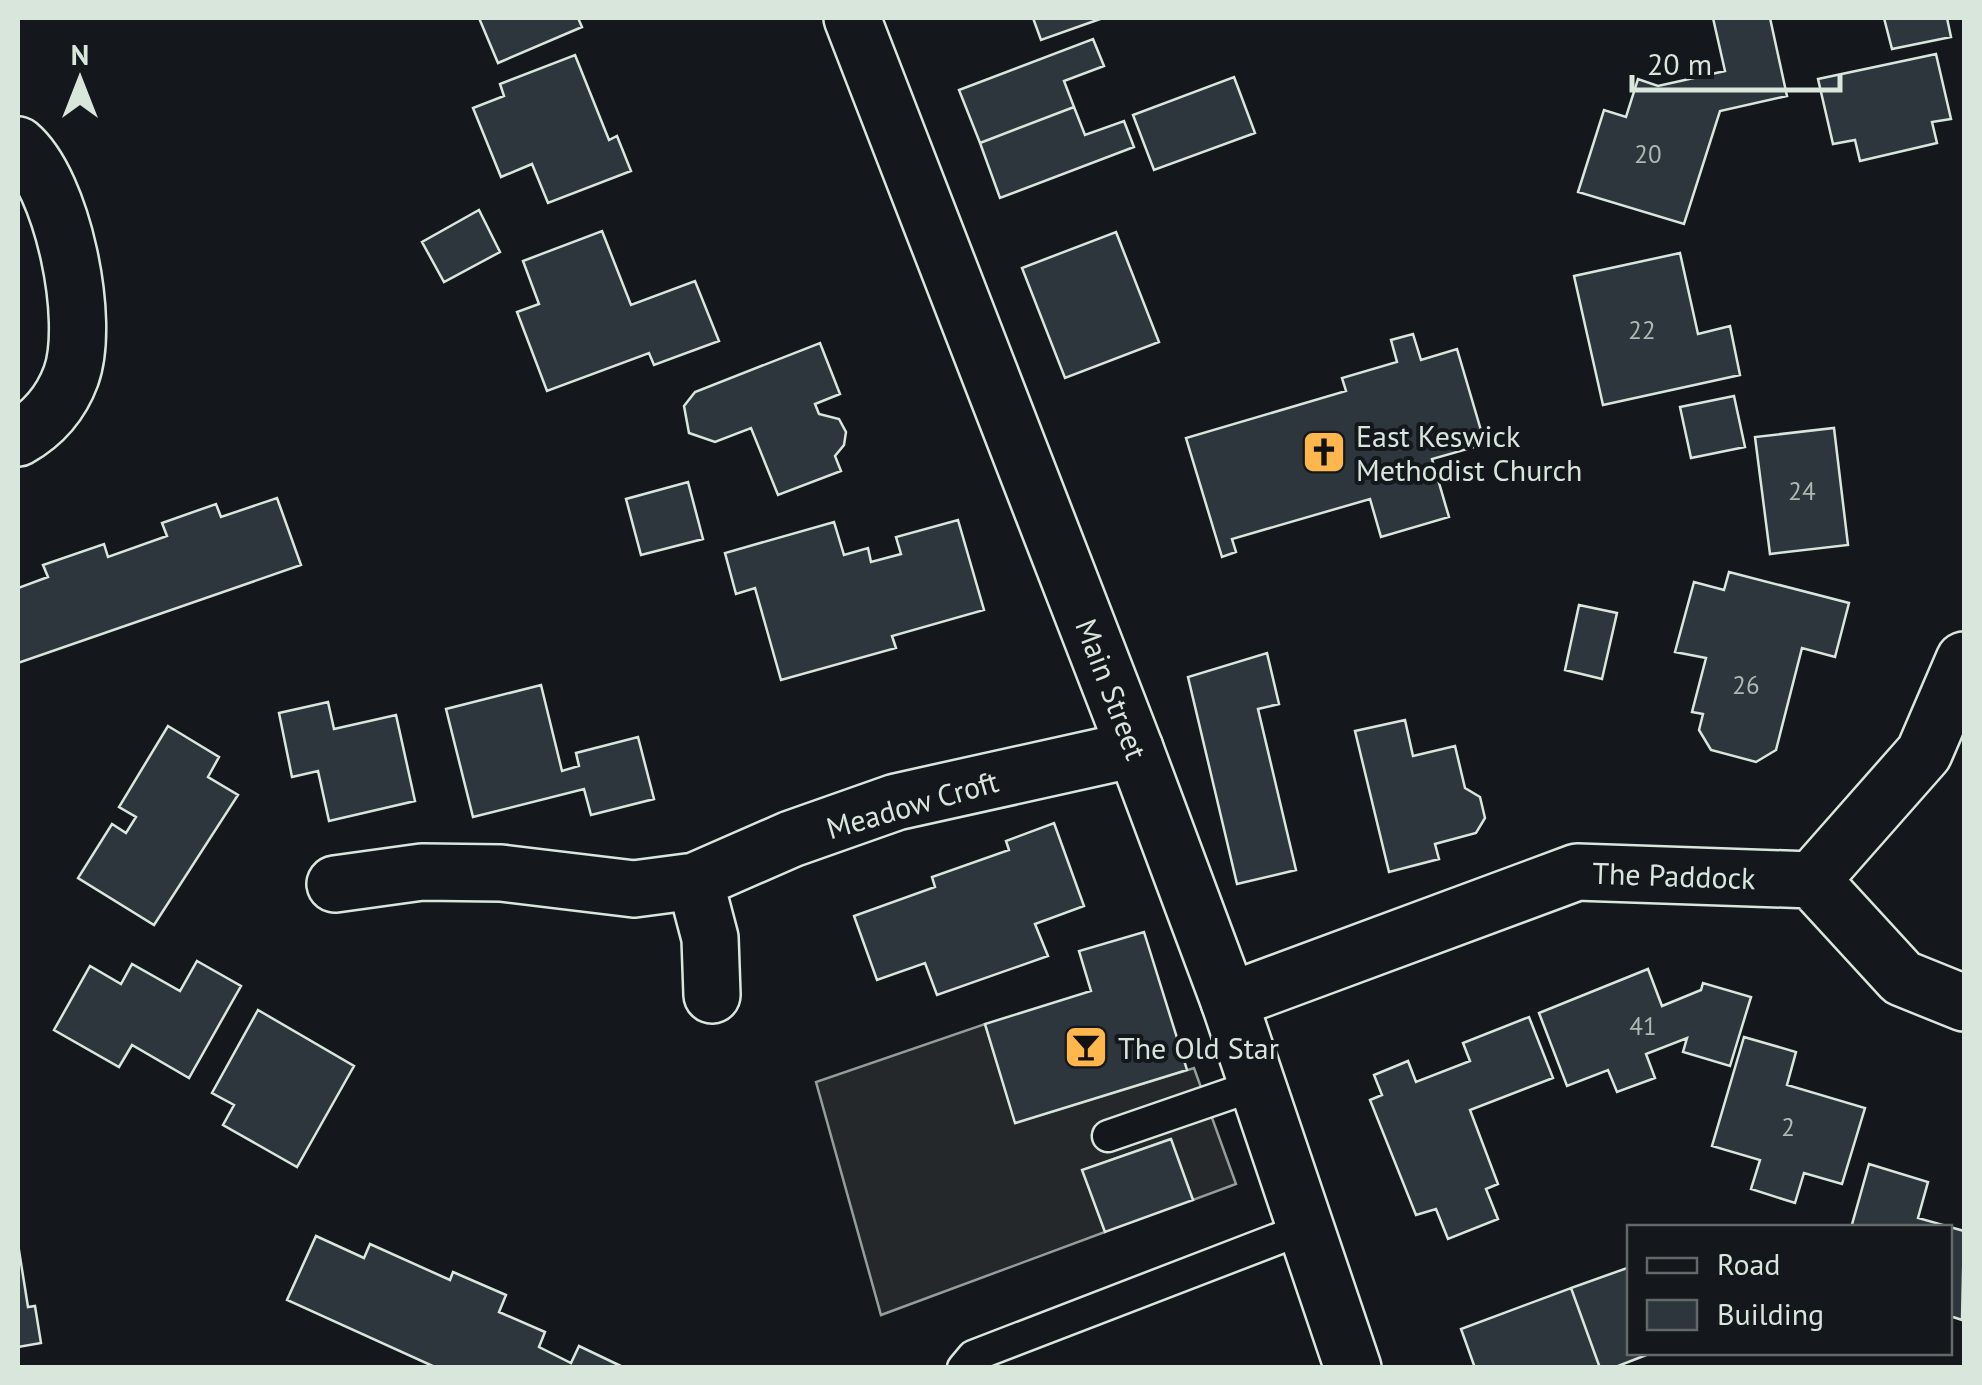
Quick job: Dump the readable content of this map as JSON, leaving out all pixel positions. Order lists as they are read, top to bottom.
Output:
{
  "streets": {
    "street": ["Main Street", "Meadow Croft", "The Paddock"]
  },
  "crossings": [
    ["Main Street", "Meadow Croft"],
    ["Main Street", "The Paddock"]
  ],
  "places": {
    "church": ["East Keswick Methodist Church"],
    "bar": ["The Old Star"]
  },
  "house_numbers": [
    "20",
    "22",
    "24",
    "26",
    "41",
    "2"
  ],
  "legend": ["Road", "Building"],
  "scale_bar": "20 m",
  "north": "top"
}
